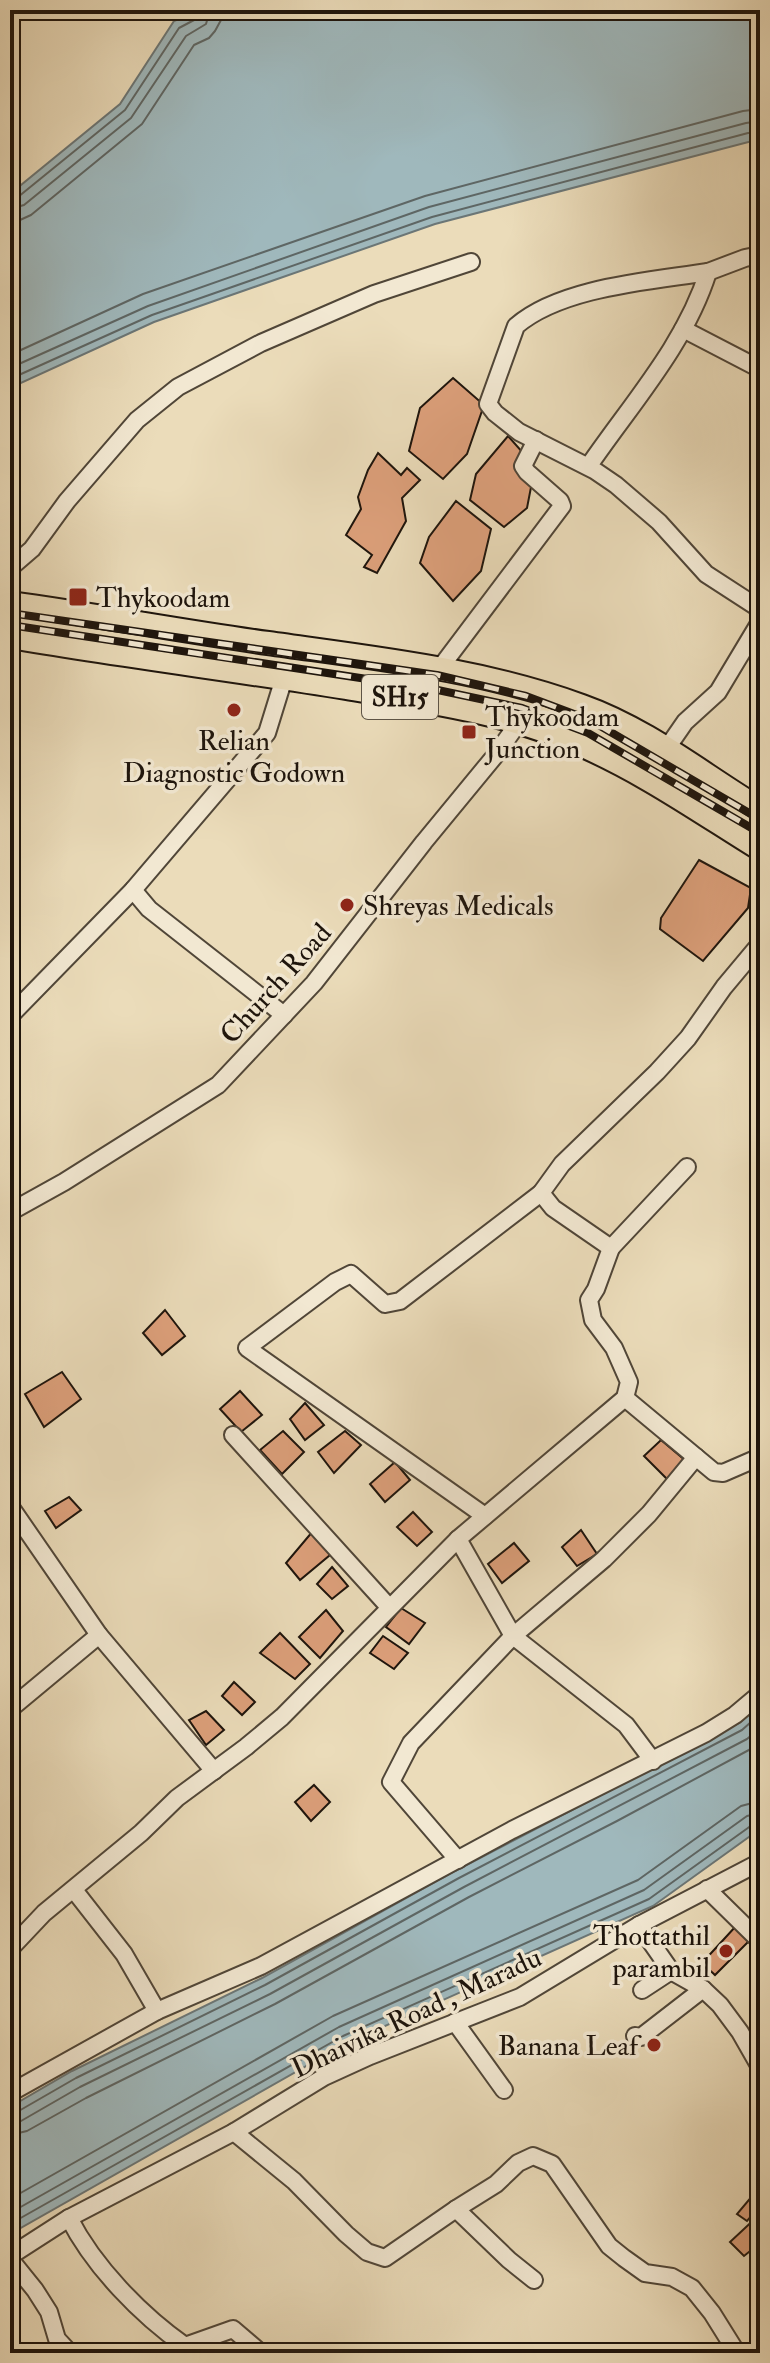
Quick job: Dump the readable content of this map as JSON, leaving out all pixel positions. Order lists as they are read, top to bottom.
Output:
{
  "streets": {
    "main road": ["SH15"],
    "street": ["Church Road", "Dhaivika Road , Maradu"]
  },
  "crossings": [
    ["SH15", "Church Road"]
  ],
  "places": {
    "transit": ["Thykoodam", "Thykoodam Junction"],
    "other": [
      "Relian Diagnostic Godown",
      "Shreyas Medicals",
      "Thottathil parambil",
      "Banana Leaf"
    ]
  }
}
